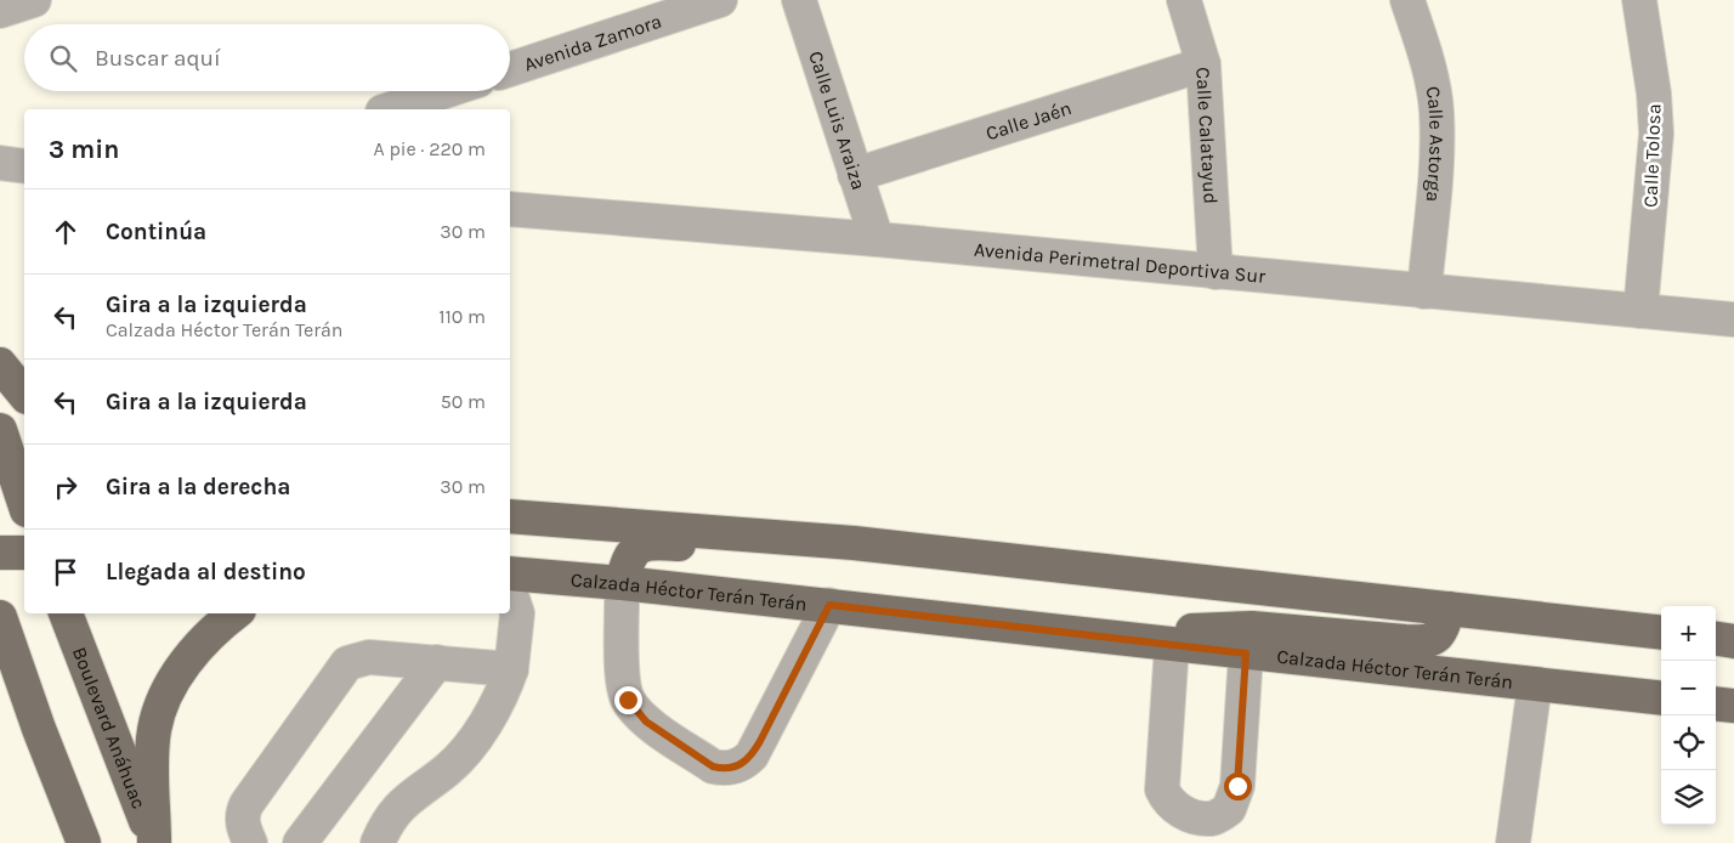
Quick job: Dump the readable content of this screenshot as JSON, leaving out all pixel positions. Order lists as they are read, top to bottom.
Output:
{
  "streets": {
    "main road": ["Calzada Héctor Terán Terán", "Boulevard Anáhuac"],
    "street": [
      "Avenida Zamora",
      "Calle Luis Araiza",
      "Calle Jaén",
      "Calle Calatayud",
      "Calle Astorga",
      "Calle Tolosa",
      "Avenida Perimetral Deportiva Sur"
    ]
  },
  "crossings": [
    ["Calle Luis Araiza", "Calle Jaén"],
    ["Calle Luis Araiza", "Avenida Perimetral Deportiva Sur"],
    ["Calle Jaén", "Calle Calatayud"],
    ["Calle Calatayud", "Avenida Perimetral Deportiva Sur"],
    ["Calle Astorga", "Avenida Perimetral Deportiva Sur"],
    ["Calle Tolosa", "Avenida Perimetral Deportiva Sur"]
  ],
  "page": {
    "search": "Buscar aquí",
    "heading": ["3 min", "A pie · 220 m"],
    "list": [
      ["Continúa", "30 m"],
      ["Gira a la izquierda", "Calzada Héctor Terán Terán", "110 m"],
      ["Gira a la izquierda", "50 m"],
      ["Gira a la derecha", "30 m"],
      "Llegada al destino"
    ],
    "map_buttons": ["+", "−"]
  }
}
